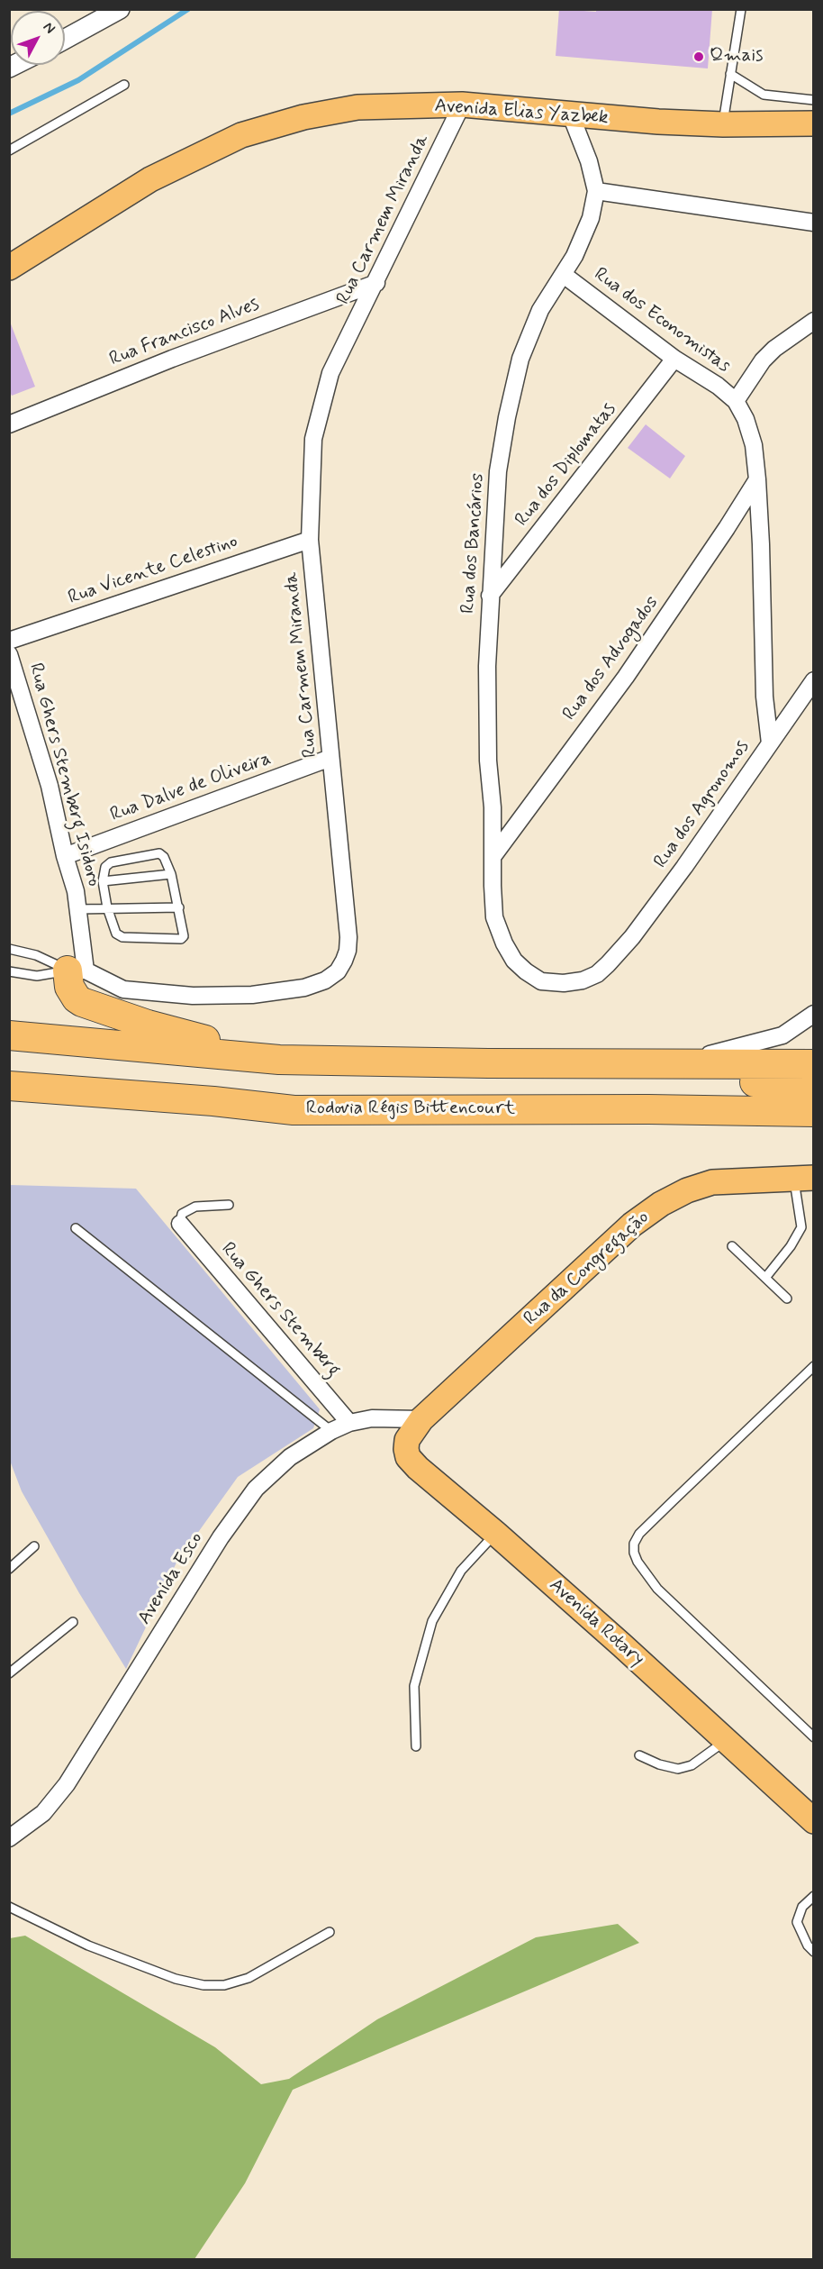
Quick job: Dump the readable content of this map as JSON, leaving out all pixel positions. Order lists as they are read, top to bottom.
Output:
{
  "streets": {
    "highway": ["Rodovia Régis Bittencourt"],
    "main road": ["Avenida Elias Yazbek", "Rua da Congregação", "Avenida Rotary"],
    "street": [
      "Rua Carmem Miranda",
      "Rua dos Economistas",
      "Rua Francisco Alves",
      "Rua dos Diplomatas",
      "Rua dos Bancários",
      "Rua Vicente Celestino",
      "Rua dos Advogados",
      "Rua Ghers Stemberg Isidoro",
      "Rua Dalve de Oliveira",
      "Rua dos Agronomos",
      "Rua Ghers Stemberg",
      "Avenida Esco"
    ]
  },
  "crossings": [
    ["Avenida Elias Yazbek", "Rua Carmem Miranda"],
    ["Avenida Elias Yazbek", "Rua dos Bancários"],
    ["Rua Carmem Miranda", "Rua Francisco Alves"],
    ["Rua Carmem Miranda", "Rua Vicente Celestino"],
    ["Rua Carmem Miranda", "Rua Ghers Stemberg Isidoro"],
    ["Rua Carmem Miranda", "Rua Dalve de Oliveira"],
    ["Rua dos Economistas", "Rua dos Diplomatas"],
    ["Rua dos Economistas", "Rua dos Bancários"],
    ["Rua dos Economistas", "Rua dos Agronomos"],
    ["Rua dos Diplomatas", "Rua dos Bancários"],
    ["Rua dos Bancários", "Rua dos Advogados"],
    ["Rua dos Bancários", "Rua dos Agronomos"],
    ["Rua dos Advogados", "Rua dos Agronomos"],
    ["Rua Ghers Stemberg Isidoro", "Rua Dalve de Oliveira"],
    ["Rua da Congregação", "Avenida Esco"],
    ["Rua da Congregação", "Avenida Rotary"],
    ["Rua Ghers Stemberg", "Avenida Esco"],
    ["Avenida Esco", "Avenida Rotary"]
  ],
  "places": ["Qmais"],
  "north": "top right"
}
